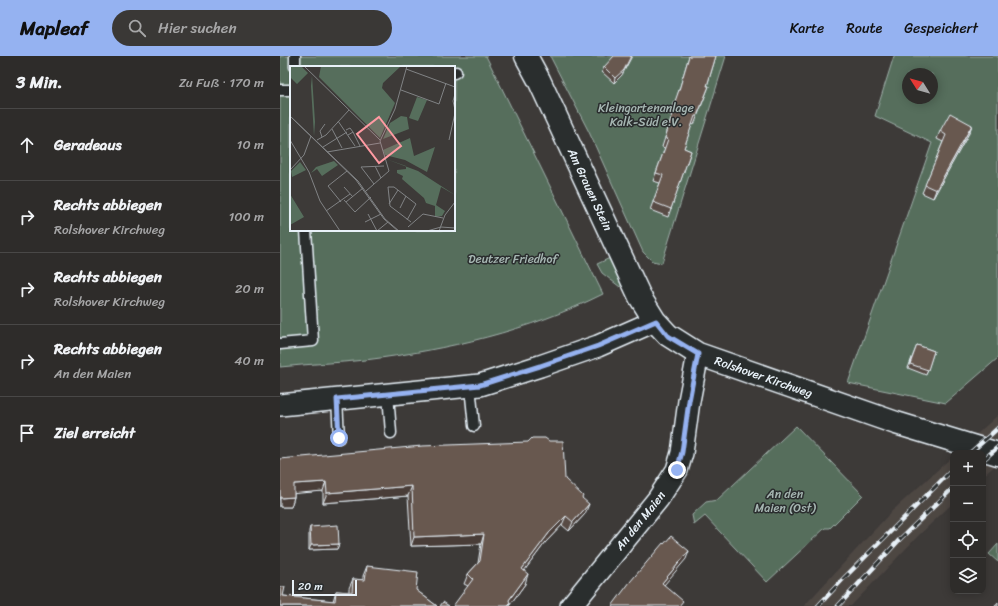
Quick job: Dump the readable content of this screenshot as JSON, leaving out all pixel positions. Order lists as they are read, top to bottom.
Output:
{
  "streets": {
    "street": ["Am Grauen Stein", "Rolshover Kirchweg", "An den Maien"]
  },
  "crossings": [
    ["Am Grauen Stein", "Rolshover Kirchweg"],
    ["Rolshover Kirchweg", "An den Maien"]
  ],
  "parks": ["Kleingartenanlage Kalk-Süd e.V.", "Deutzer Friedhof", "An den Maien (Ost)"],
  "scale_bar": "20 m",
  "north": "top left",
  "page": {
    "header": "Mapleaf",
    "search": "Hier suchen",
    "nav": ["Karte", "Route", "Gespeichert"],
    "heading": ["3 Min.", "Zu Fuß · 170 m"],
    "list": [
      ["Geradeaus", "10 m"],
      ["Rechts abbiegen", "Rolshover Kirchweg", "100 m"],
      ["Rechts abbiegen", "Rolshover Kirchweg", "20 m"],
      ["Rechts abbiegen", "An den Maien", "40 m"],
      "Ziel erreicht"
    ],
    "map_buttons": ["+", "−"],
    "scale": "20 m"
  }
}
